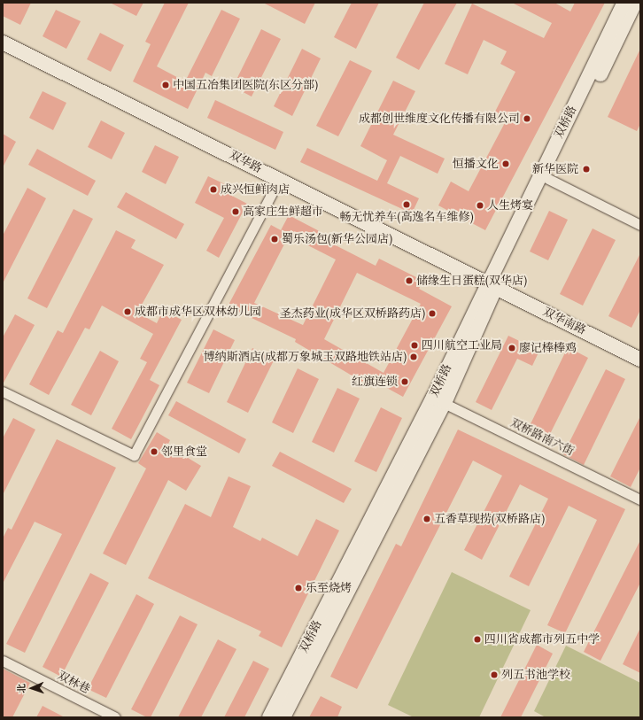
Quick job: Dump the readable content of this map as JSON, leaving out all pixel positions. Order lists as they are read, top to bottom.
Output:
{
  "streets": {
    "main road": ["双桥路", "双华路", "双华南路"],
    "street": ["双桥路南六街", "双林巷"]
  },
  "crossings": [
    ["双桥路", "双华路"],
    ["双桥路", "双华南路"],
    ["双桥路", "双桥路南六街"],
    ["双华路", "双华南路"]
  ],
  "places": [
    "中国五冶集团医院(东区分部)",
    "成都创世维度文化传播有限公司",
    "恒播文化",
    "新华医院",
    "成兴恒鲜肉店",
    "畅无忧养车(高逸名车维修)",
    "人生烤宴",
    "高家庄生鲜超市",
    "蜀乐汤包(新华公园店)",
    "储缘生日蛋糕(双华店)",
    "成都市成华区双林幼儿园",
    "圣杰药业(成华区双桥路药店)",
    "四川航空工业局",
    "廖记棒棒鸡",
    "博纳斯酒店(成都万象城玉双路地铁站店)",
    "红旗连锁",
    "邻里食堂",
    "五香草现捞(双桥路店)",
    "乐至烧烤",
    "四川省成都市列五中学",
    "列五书池学校"
  ],
  "north": "left"
}
